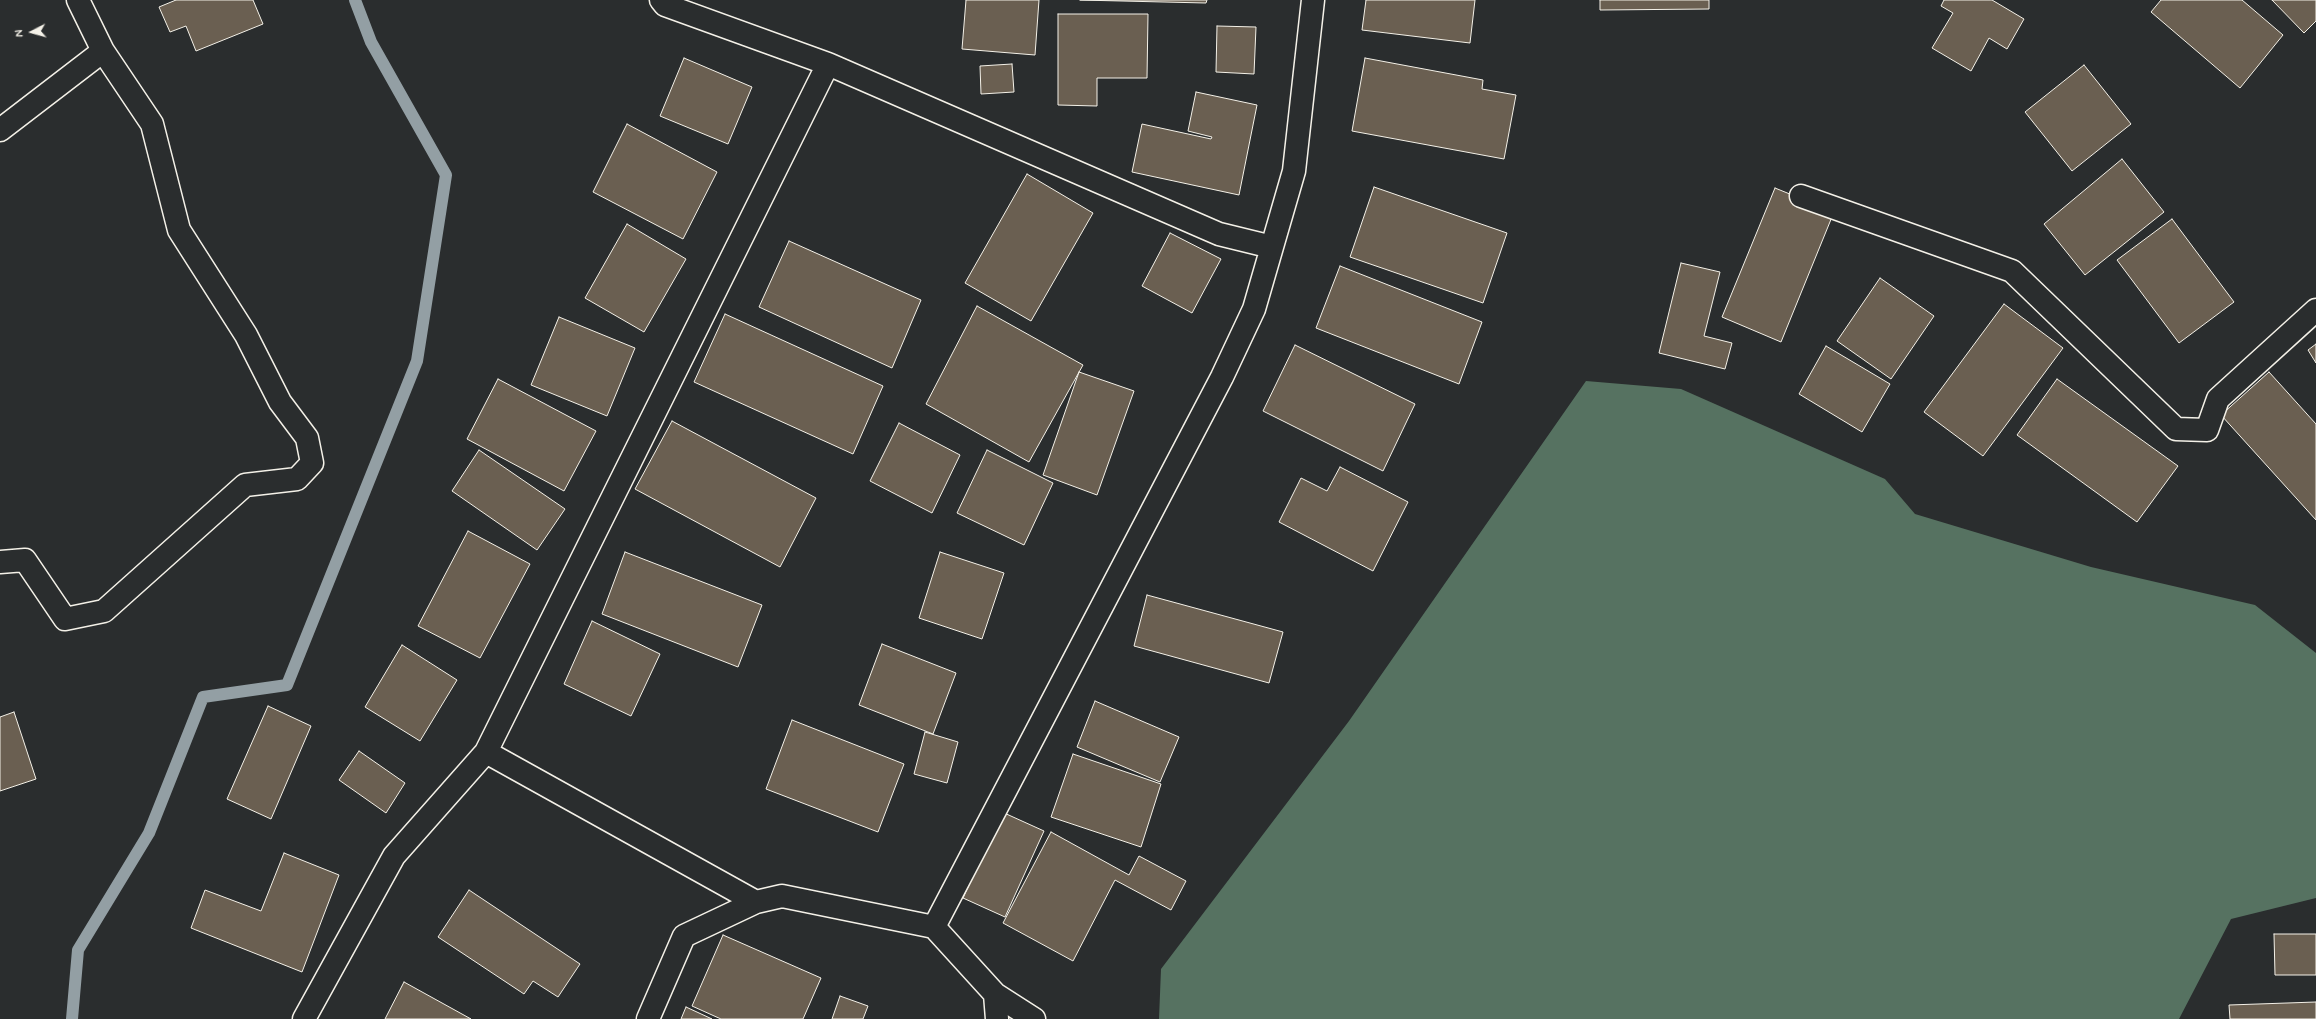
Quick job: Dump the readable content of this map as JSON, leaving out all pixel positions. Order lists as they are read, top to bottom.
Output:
{
  "north": "left"
}
